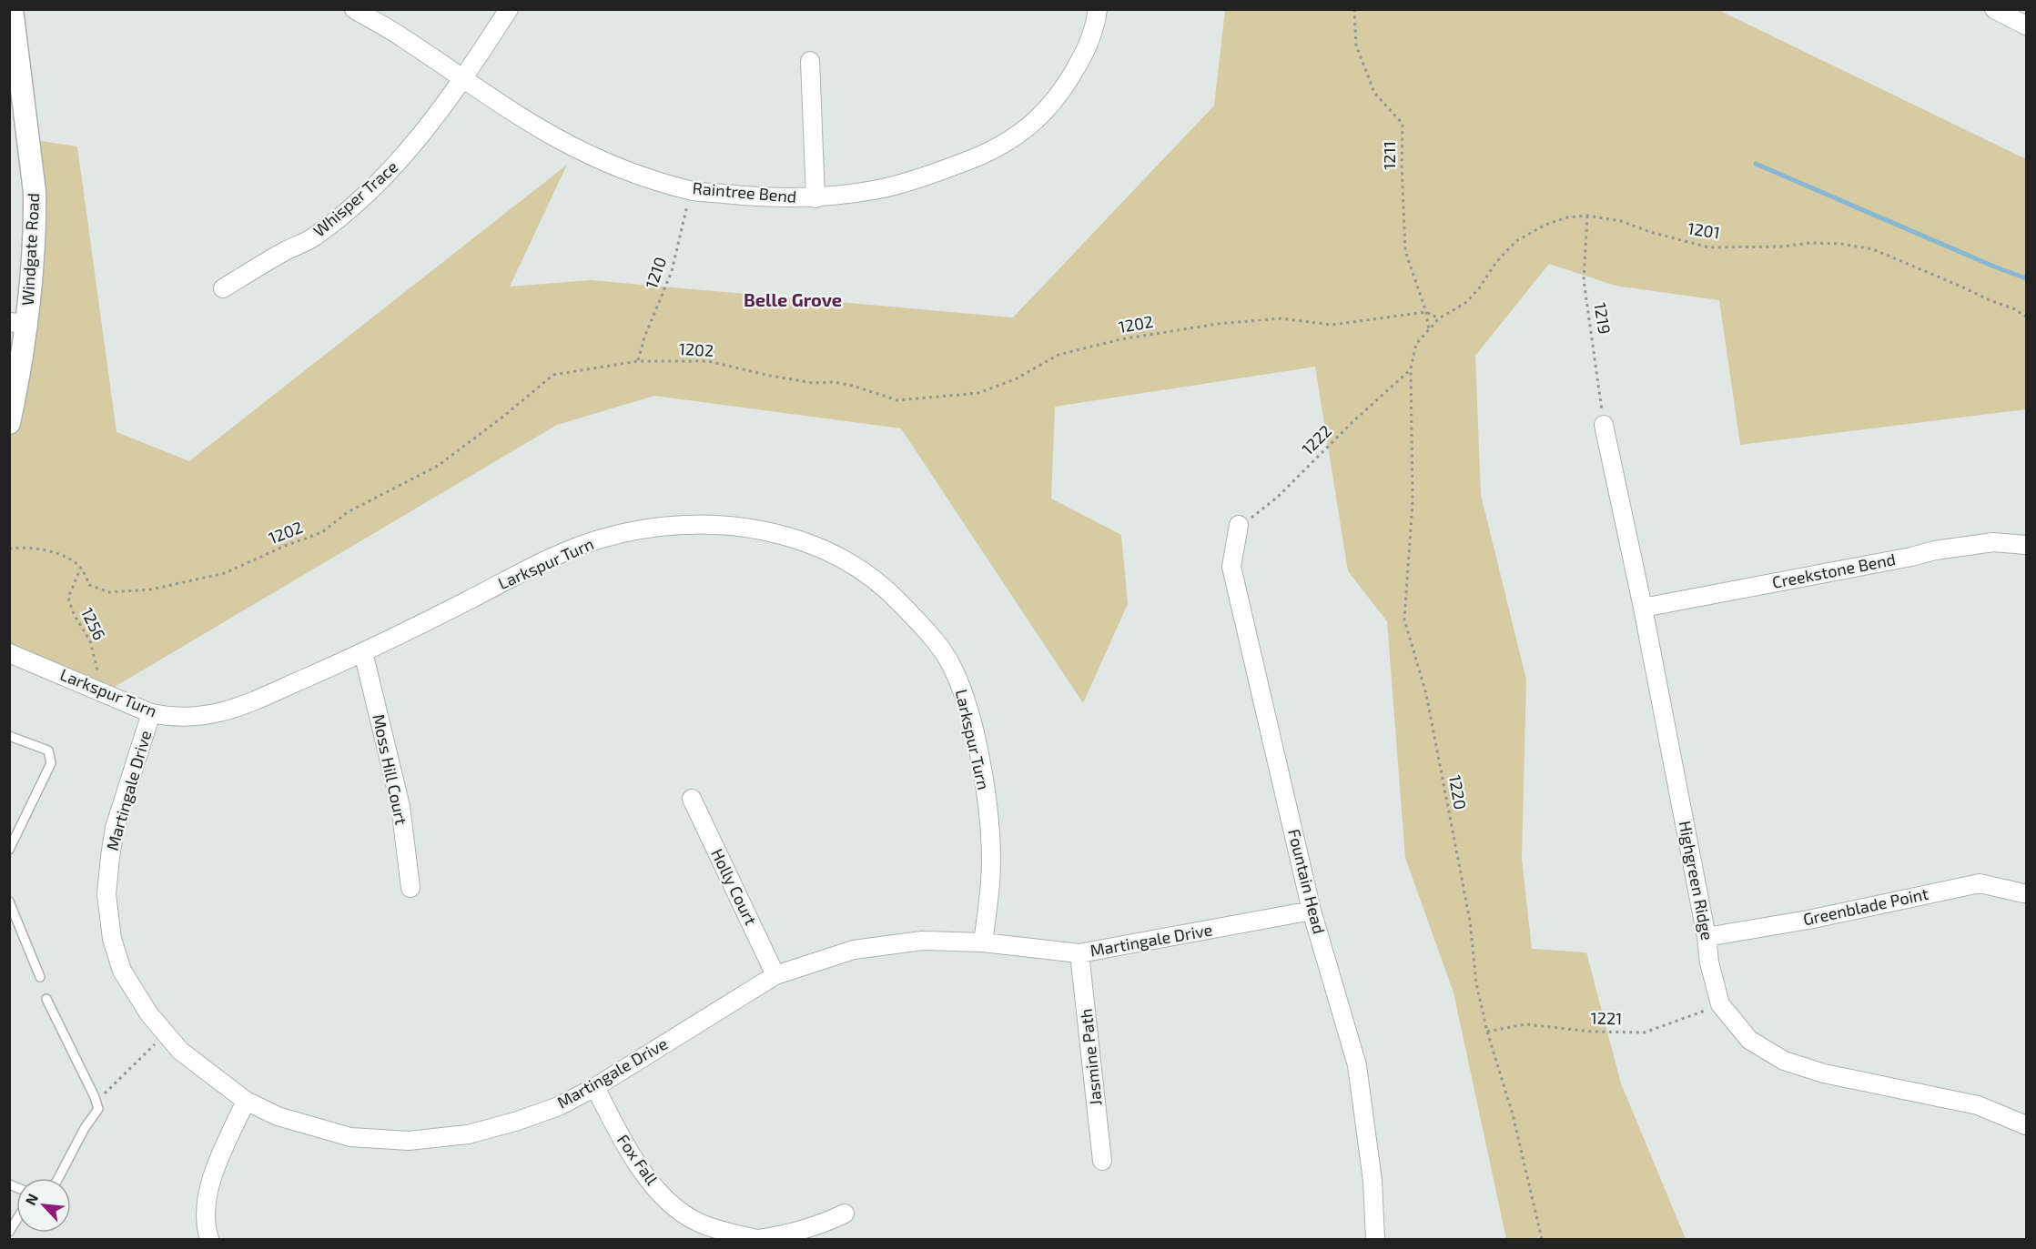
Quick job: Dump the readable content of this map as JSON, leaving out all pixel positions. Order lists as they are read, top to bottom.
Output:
{
  "streets": {
    "street": [
      "Raintree Bend",
      "Whisper Trace",
      "Windgate Road",
      "Larkspur Turn",
      "Creekstone Bend",
      "Moss Hill Court",
      "Martingale Drive",
      "Highgreen Ridge",
      "Fountain Head",
      "Holly Court",
      "Greenblade Point",
      "Jasmine Path",
      "Fox Fall"
    ],
    "path": [
      "1211",
      "1201",
      "1210",
      "1219",
      "1202",
      "1222",
      "1256",
      "1220",
      "1221"
    ]
  },
  "crossings": [
    ["1211", "1201"],
    ["1211", "1202"],
    ["Raintree Bend", "Whisper Trace"],
    ["Raintree Bend", "1210"],
    ["1201", "1219"],
    ["1201", "1220"],
    ["1210", "1202"],
    ["1219", "Highgreen Ridge"],
    ["1202", "1256"],
    ["1222", "1220"],
    ["1222", "Fountain Head"],
    ["Larkspur Turn", "1256"],
    ["Larkspur Turn", "Moss Hill Court"],
    ["Larkspur Turn", "Martingale Drive"],
    ["Creekstone Bend", "Highgreen Ridge"],
    ["Martingale Drive", "Fountain Head"],
    ["Martingale Drive", "Holly Court"],
    ["Martingale Drive", "Jasmine Path"],
    ["Martingale Drive", "Fox Fall"],
    ["1220", "1221"],
    ["Highgreen Ridge", "Greenblade Point"],
    ["Highgreen Ridge", "1221"]
  ],
  "districts": ["Belle Grove"],
  "north": "top left"
}
